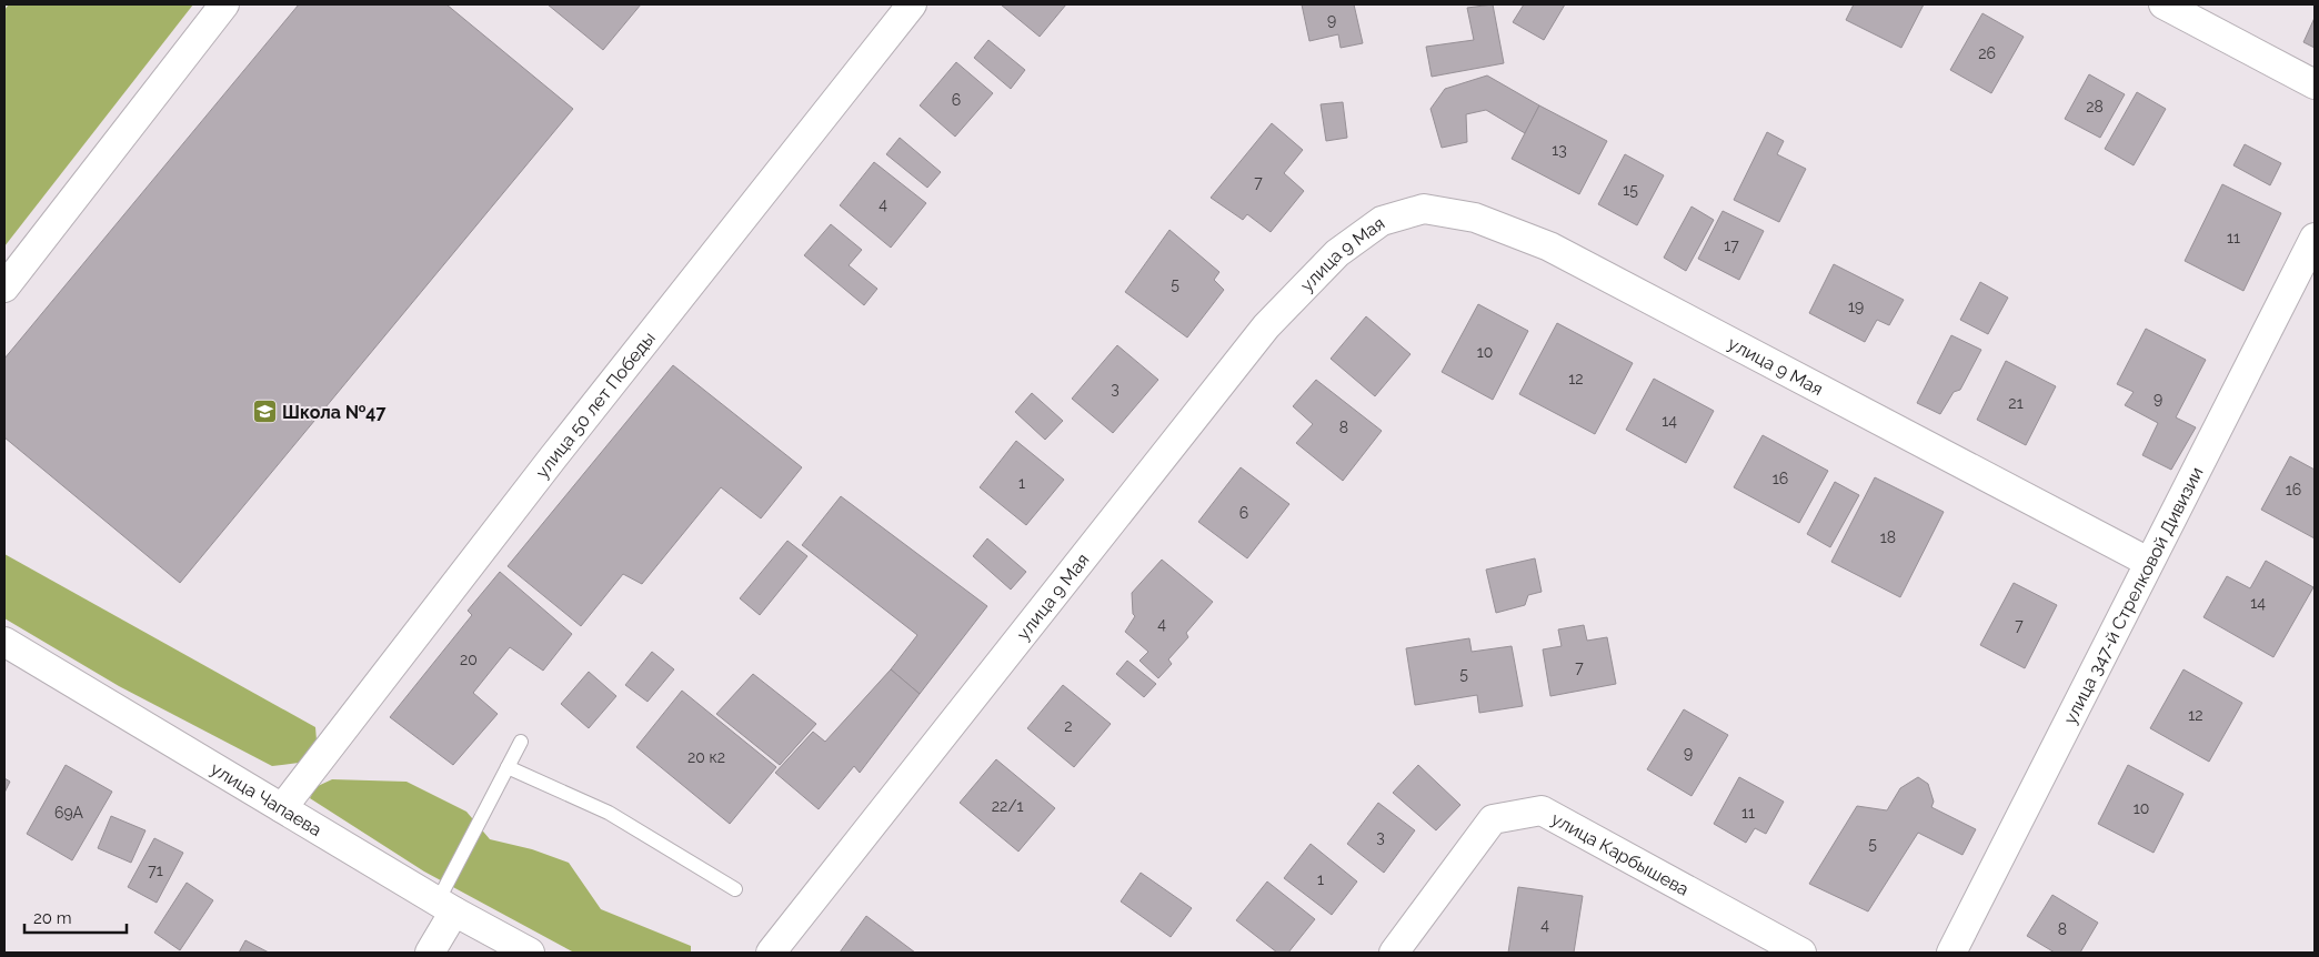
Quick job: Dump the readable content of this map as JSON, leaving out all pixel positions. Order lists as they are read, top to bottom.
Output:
{
  "streets": {
    "street": [
      "улица 9 Мая",
      "улица 50 лет Победы",
      "улица 347-й Стрелковой Дивизии",
      "улица Чапаева",
      "улица Карбышева"
    ]
  },
  "crossings": [
    ["улица 9 Мая", "улица 347-й Стрелковой Дивизии"],
    ["улица 50 лет Победы", "улица Чапаева"]
  ],
  "places": {
    "school or university": ["Школа №47"]
  },
  "house_numbers": [
    "9",
    "26",
    "6",
    "28",
    "13",
    "7",
    "15",
    "4",
    "11",
    "17",
    "5",
    "19",
    "10",
    "12",
    "3",
    "9",
    "21",
    "14",
    "8",
    "16",
    "1",
    "16",
    "6",
    "18",
    "14",
    "4",
    "7",
    "20",
    "7",
    "5",
    "12",
    "2",
    "9",
    "20 к2",
    "22/1",
    "10",
    "69А",
    "11",
    "3",
    "5",
    "71",
    "1",
    "4",
    "8"
  ],
  "scale_bar": "20 m"
}
